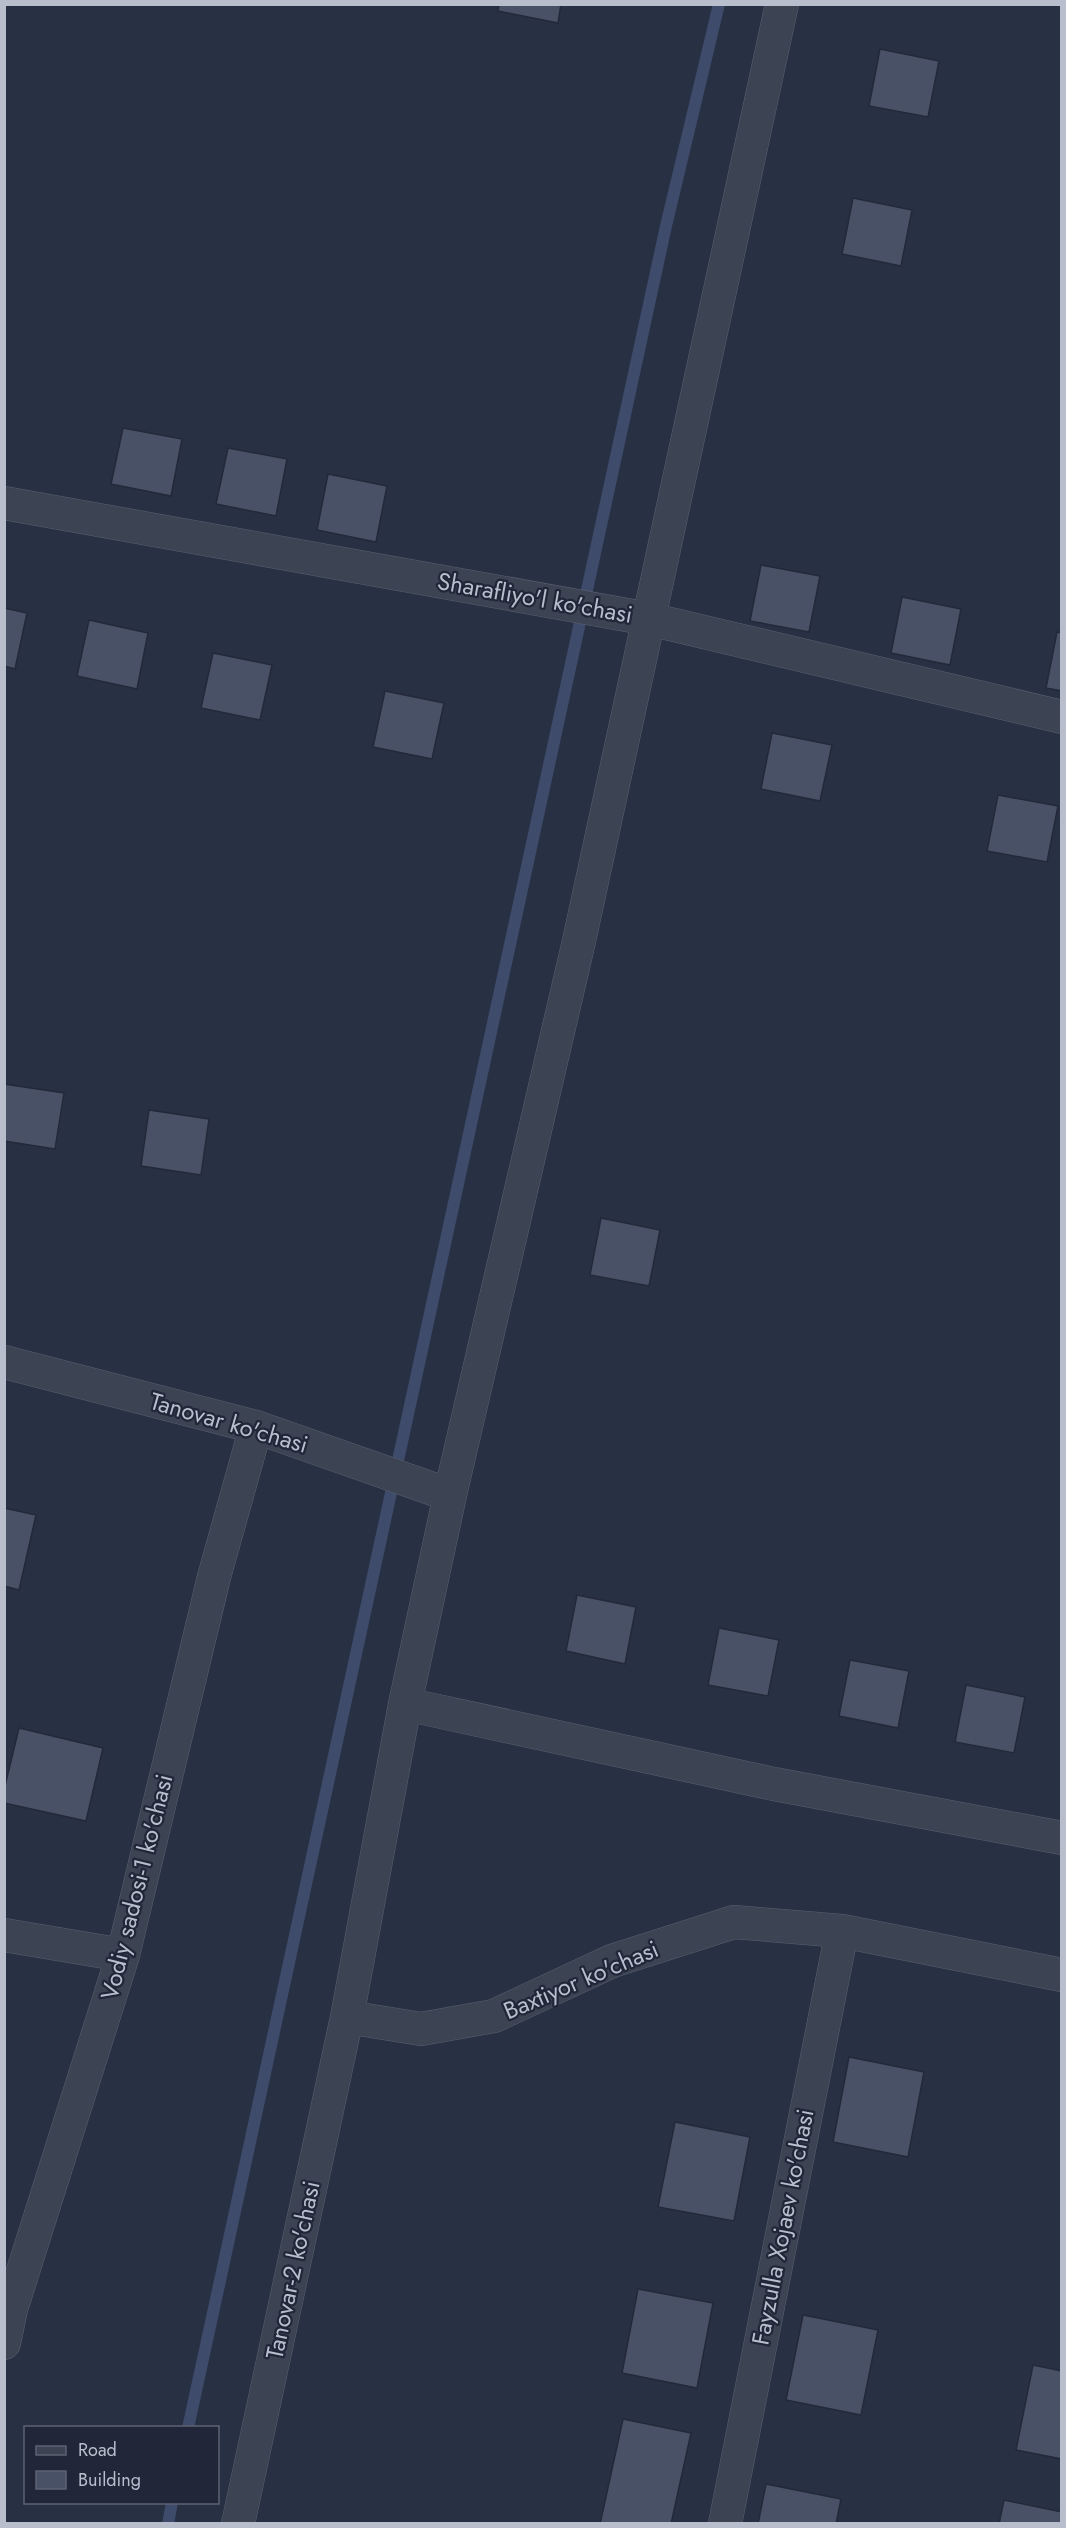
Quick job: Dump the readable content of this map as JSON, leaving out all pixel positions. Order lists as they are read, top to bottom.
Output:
{
  "streets": {
    "street": [
      "Sharafliyo'l ko'chasi",
      "Tanovar ko'chasi",
      "Vodiy sadosi-1 ko'chasi",
      "Baxtiyor ko'chasi",
      "Fayzulla Xojaev ko'chasi",
      "Tanovar-2 ko'chasi"
    ]
  },
  "crossings": [
    ["Sharafliyo'l ko'chasi", "Tanovar-2 ko'chasi"],
    ["Tanovar ko'chasi", "Vodiy sadosi-1 ko'chasi"],
    ["Tanovar ko'chasi", "Tanovar-2 ko'chasi"],
    ["Baxtiyor ko'chasi", "Fayzulla Xojaev ko'chasi"],
    ["Baxtiyor ko'chasi", "Tanovar-2 ko'chasi"]
  ],
  "legend": ["Road", "Building"]
}
